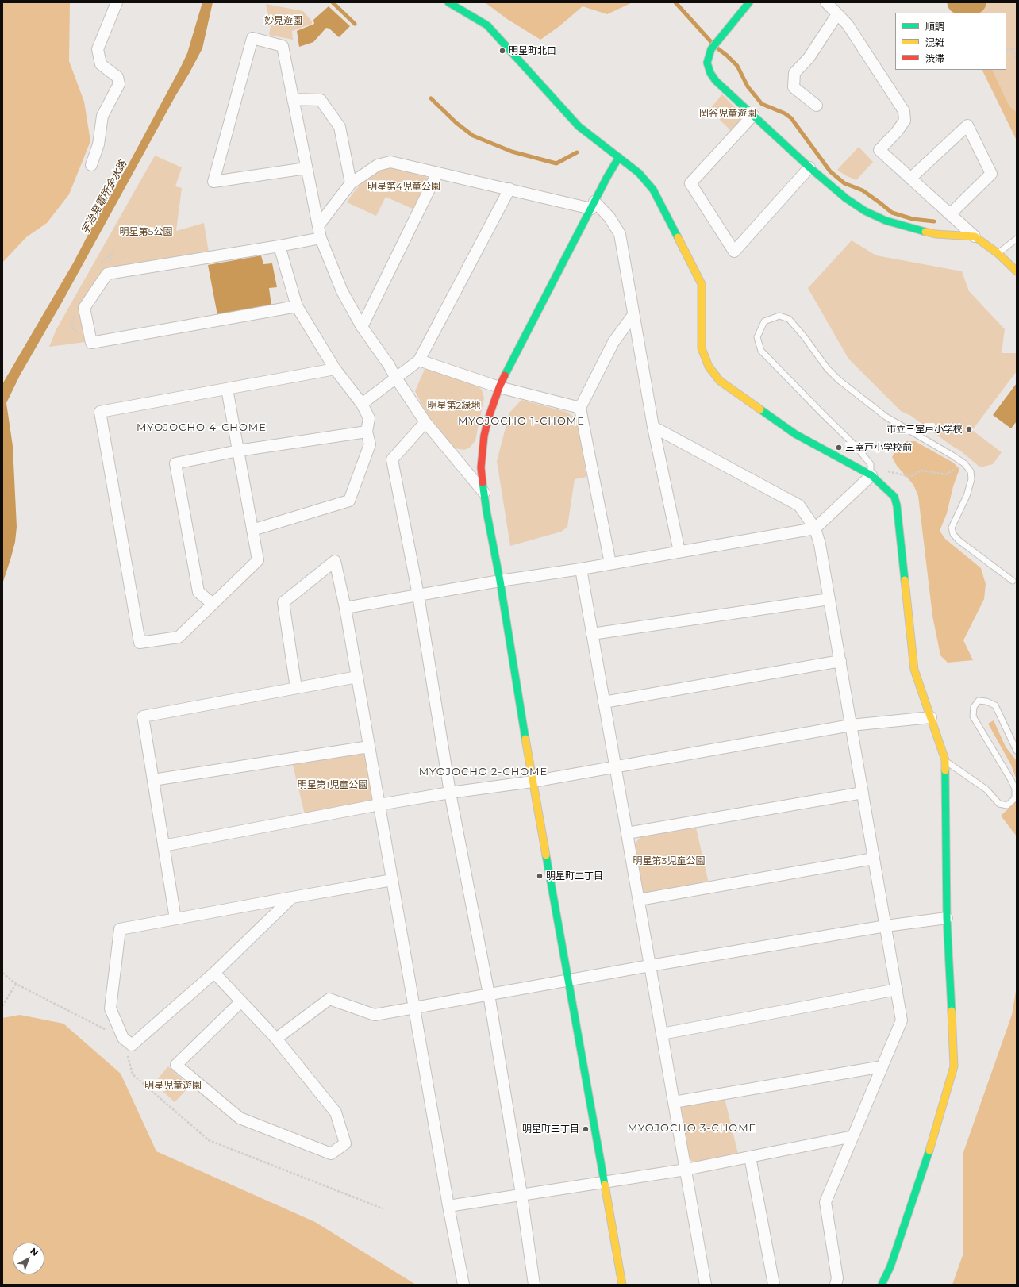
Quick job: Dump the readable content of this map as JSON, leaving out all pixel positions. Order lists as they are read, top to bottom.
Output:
{
  "districts": [
    "MYOJOCHO 1-CHOME",
    "MYOJOCHO 4-CHOME",
    "MYOJOCHO 2-CHOME",
    "MYOJOCHO 3-CHOME"
  ],
  "water": ["宇治発電所余水路"],
  "parks": [
    "妙見遊園",
    "岡谷児童遊園",
    "明星第4児童公園",
    "明星第5公園",
    "明星第2緑地",
    "明星第1児童公園",
    "明星第3児童公園",
    "明星児童遊園"
  ],
  "places": [
    "明星町北口",
    "市立三室戸小学校",
    "三室戸小学校前",
    "明星町二丁目",
    "明星町三丁目"
  ],
  "legend": ["順調", "混雑", "渋滞"],
  "north": "top right"
}
